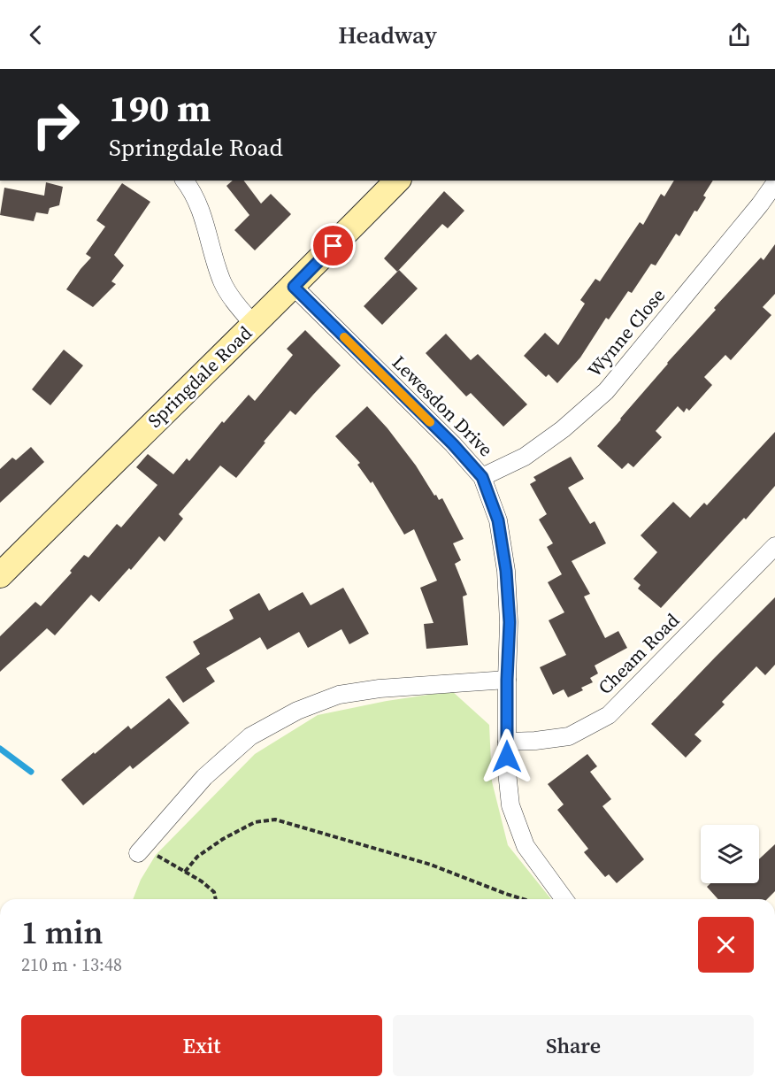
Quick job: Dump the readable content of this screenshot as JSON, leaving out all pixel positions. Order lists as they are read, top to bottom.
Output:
{
  "streets": {
    "street": [
      "Wynne Close",
      "Springdale Road",
      "Lewesdon Drive",
      "Cheam Road"
    ]
  },
  "crossings": [
    ["Wynne Close", "Lewesdon Drive"],
    ["Springdale Road", "Lewesdon Drive"],
    ["Lewesdon Drive", "Cheam Road"]
  ],
  "page": {
    "header": "Headway",
    "turn": ["190 m", "Springdale Road"],
    "heading": ["1 min", "210 m · 13:48"],
    "buttons": ["Exit", "Share"]
  }
}
